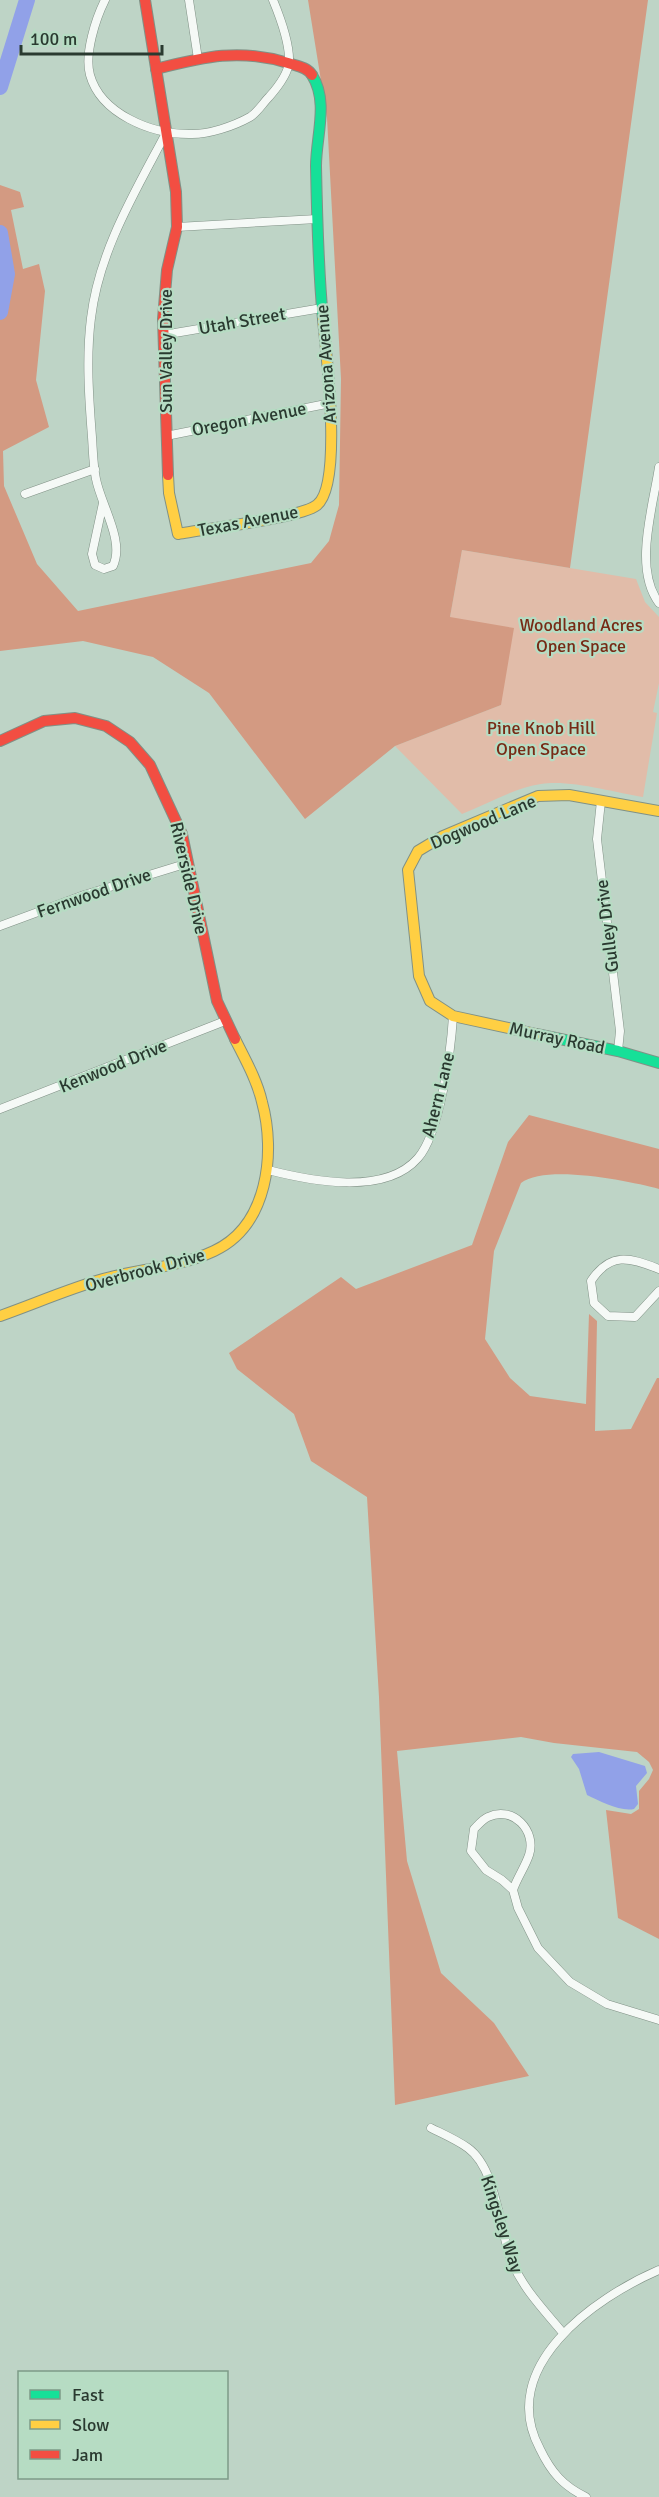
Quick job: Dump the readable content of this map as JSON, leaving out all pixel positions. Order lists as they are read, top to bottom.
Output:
{
  "streets": {
    "street": [
      "Utah Street",
      "Sun Valley Drive",
      "Arizona Avenue",
      "Oregon Avenue",
      "Texas Avenue",
      "Dogwood Lane",
      "Riverside Drive",
      "Fernwood Drive",
      "Gulley Drive",
      "Murray Road",
      "Kenwood Drive",
      "Ahern Lane",
      "Overbrook Drive",
      "Kingsley Way"
    ]
  },
  "crossings": [
    ["Utah Street", "Sun Valley Drive"],
    ["Utah Street", "Arizona Avenue"],
    ["Sun Valley Drive", "Oregon Avenue"],
    ["Sun Valley Drive", "Texas Avenue"],
    ["Arizona Avenue", "Oregon Avenue"],
    ["Arizona Avenue", "Texas Avenue"],
    ["Dogwood Lane", "Gulley Drive"],
    ["Dogwood Lane", "Murray Road"],
    ["Dogwood Lane", "Ahern Lane"],
    ["Riverside Drive", "Fernwood Drive"],
    ["Riverside Drive", "Kenwood Drive"],
    ["Riverside Drive", "Overbrook Drive"],
    ["Gulley Drive", "Murray Road"],
    ["Murray Road", "Ahern Lane"],
    ["Kenwood Drive", "Overbrook Drive"],
    ["Ahern Lane", "Overbrook Drive"]
  ],
  "parks": ["Woodland Acres Open Space", "Pine Knob Hill Open Space"],
  "legend": ["Fast", "Slow", "Jam"],
  "scale_bar": "100 m"
}
